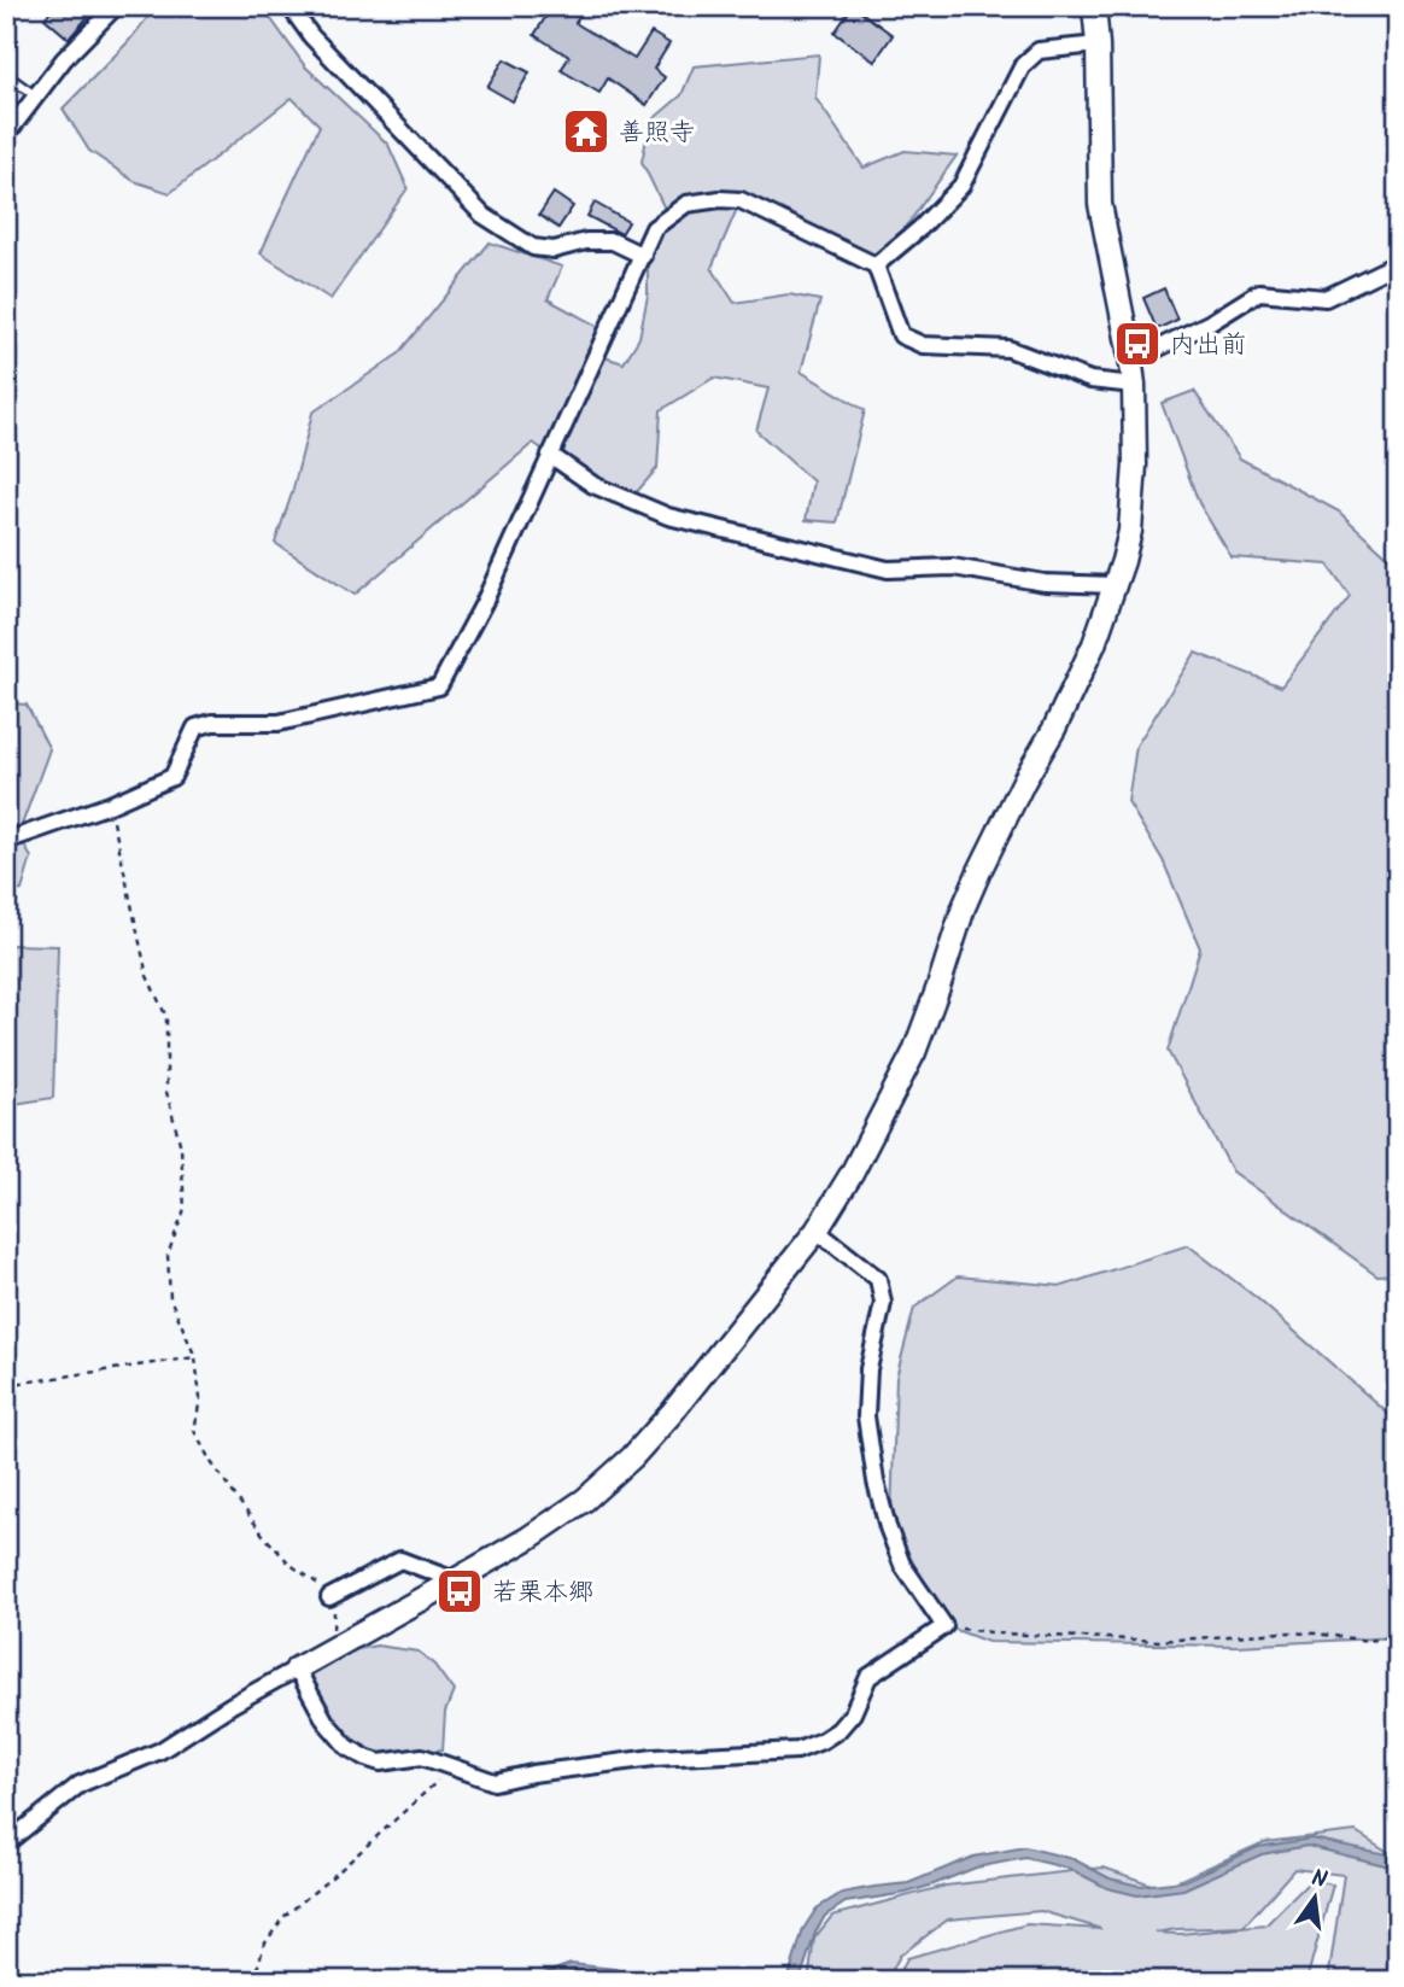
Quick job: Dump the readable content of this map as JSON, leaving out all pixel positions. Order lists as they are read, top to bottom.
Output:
{
  "places": {
    "temple": ["善照寺"],
    "bus stop": ["内出前", "若栗本郷"]
  },
  "north": "top"
}
